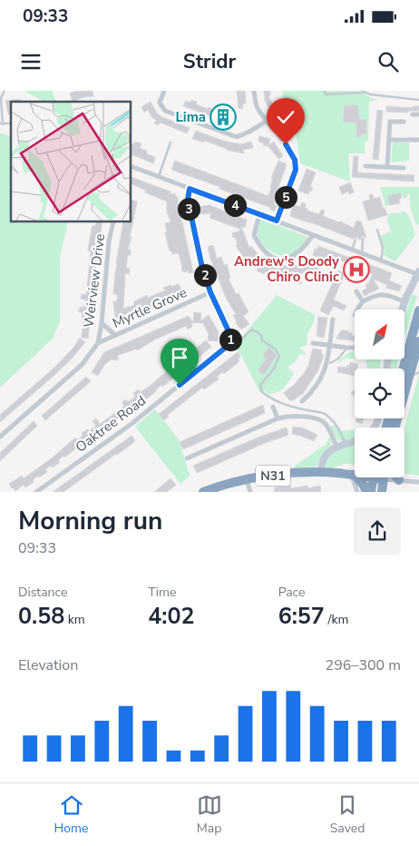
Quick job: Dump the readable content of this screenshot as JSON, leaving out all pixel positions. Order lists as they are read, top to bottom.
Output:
{
  "streets": {
    "highway": ["N31"],
    "street": ["Weirview Drive", "Myrtle Grove", "Oaktree Road"]
  },
  "crossings": [
    ["Weirview Drive", "Myrtle Grove"]
  ],
  "places": {
    "building": ["Lima"],
    "hospital": ["Andrew's Doody Chiro Clinic"]
  },
  "north": "top right",
  "page": {
    "status": "09:33",
    "header": "Stridr",
    "pins": [
      "5",
      "4",
      "3",
      "2",
      "1"
    ],
    "heading": ["Morning run", "09:33"],
    "stats": [
      ["Distance", "0.58 km"],
      ["Time", "4:02"],
      ["Pace", "6:57 /km"]
    ],
    "chart": ["Elevation", "296–300 m"],
    "tabs": ["Home", "Map", "Saved"]
  }
}
